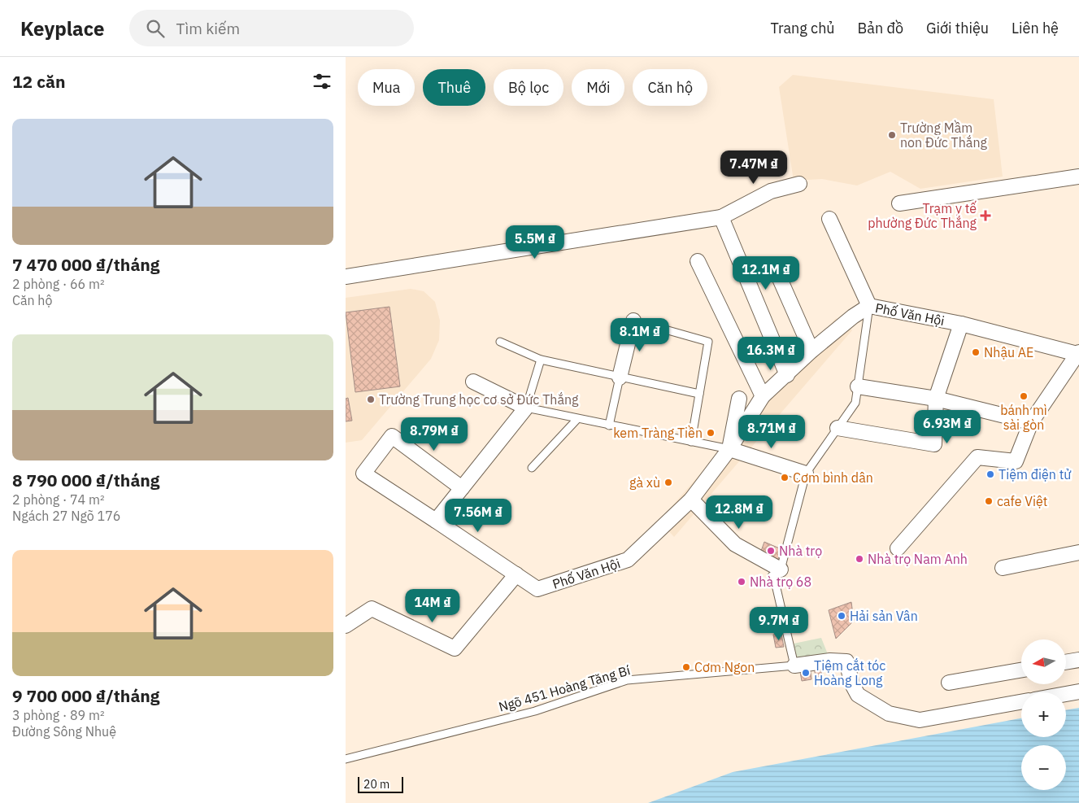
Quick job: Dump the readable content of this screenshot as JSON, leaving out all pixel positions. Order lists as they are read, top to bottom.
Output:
{
  "streets": {
    "street": ["Phố Văn Hội"],
    "lane": ["Ngõ 451 Hoàng Tăng Bí"]
  },
  "places": {
    "other": [
      "Trường Mầm non Đức Thắng",
      "Nhậu AE",
      "bánh mì sài gòn",
      "Trường Trung học cơ sở Đức Thắng",
      "kem Tràng Tiền",
      "Tiệm điện tử",
      "Cơm bình dân",
      "gà xù",
      "cafe Việt",
      "Nhà trọ",
      "Nhà trọ Nam Anh",
      "Nhà trọ 68",
      "Hải sản Vân",
      "Cơm Ngon",
      "Tiệm cắt tóc Hoàng Long"
    ],
    "health": ["Trạm y tế phường Đức Thắng"]
  },
  "scale_bar": "20 m",
  "north": "left",
  "page": {
    "header": "Keyplace",
    "search": "Tìm kiếm",
    "nav": [
      "Trang chủ",
      "Bản đồ",
      "Giới thiệu",
      "Liên hệ"
    ],
    "heading": "12 căn",
    "chip": [
      "Mua",
      "Thuê",
      "Bộ lọc",
      "Mới",
      "Căn hộ"
    ],
    "list": [
      {
        "name": "7 470 000 ₫/tháng",
        "note": "2 phòng · 66 m² · Căn hộ"
      },
      {
        "name": "8 790 000 ₫/tháng",
        "note": "2 phòng · 74 m² · Ngách 27 Ngõ 176"
      },
      {
        "name": "9 700 000 ₫/tháng",
        "note": "3 phòng · 89 m² · Đường Sông Nhuệ"
      }
    ],
    "price": [
      "7.47M ₫",
      "5.5M ₫",
      "12.1M ₫",
      "8.1M ₫",
      "16.3M ₫",
      "6.93M ₫",
      "8.71M ₫",
      "8.79M ₫",
      "12.8M ₫",
      "7.56M ₫",
      "14M ₫",
      "9.7M ₫"
    ],
    "map_buttons": ["+", "−"],
    "scale": "20 m"
  }
}
